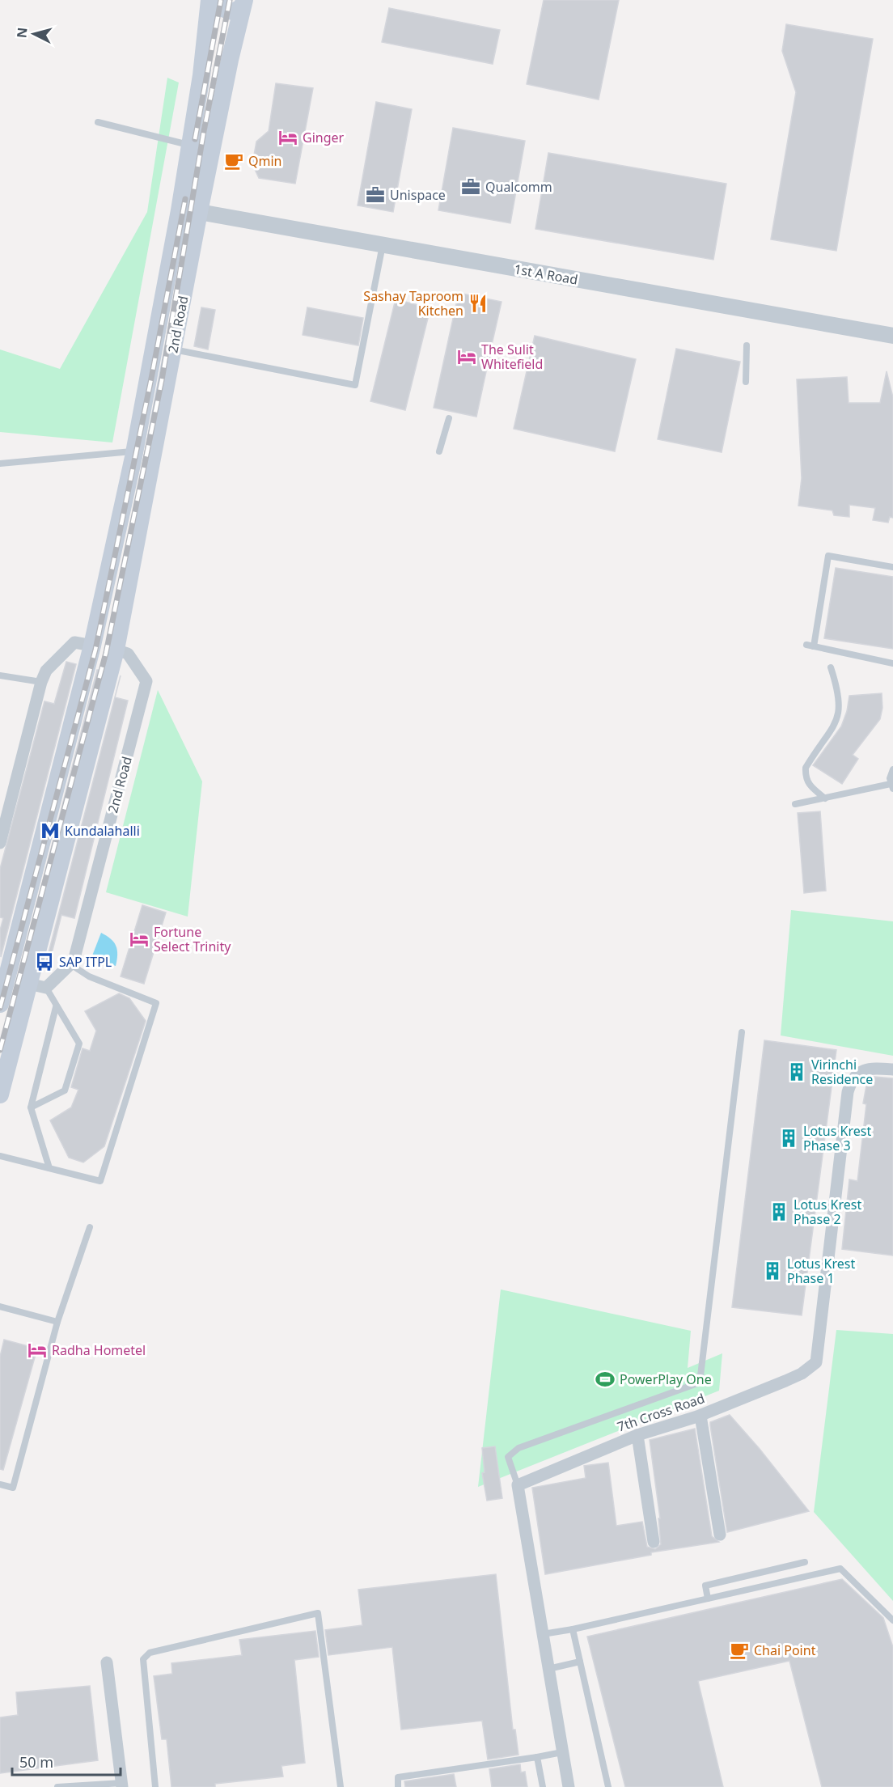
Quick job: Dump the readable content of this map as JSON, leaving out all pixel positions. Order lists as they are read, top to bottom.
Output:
{
  "streets": {
    "main road": ["2nd Road"],
    "street": ["1st A Road", "7th Cross Road"]
  },
  "crossings": [
    ["1st A Road", "2nd Road"]
  ],
  "places": {
    "hotel": [
      "Ginger",
      "The Sulit Whitefield",
      "Fortune Select Trinity",
      "Radha Hometel"
    ],
    "cafe": ["Qmin", "Chai Point"],
    "office": ["Qualcomm", "Unispace"],
    "restaurant": ["Sashay Taproom Kitchen"],
    "metro station": ["Kundalahalli"],
    "bus stop": ["SAP ITPL"],
    "building": [
      "Virinchi Residence",
      "Lotus Krest Phase 3",
      "Lotus Krest Phase 2",
      "Lotus Krest Phase 1"
    ],
    "sports": ["PowerPlay One"]
  },
  "scale_bar": "50 m",
  "north": "left"
}
